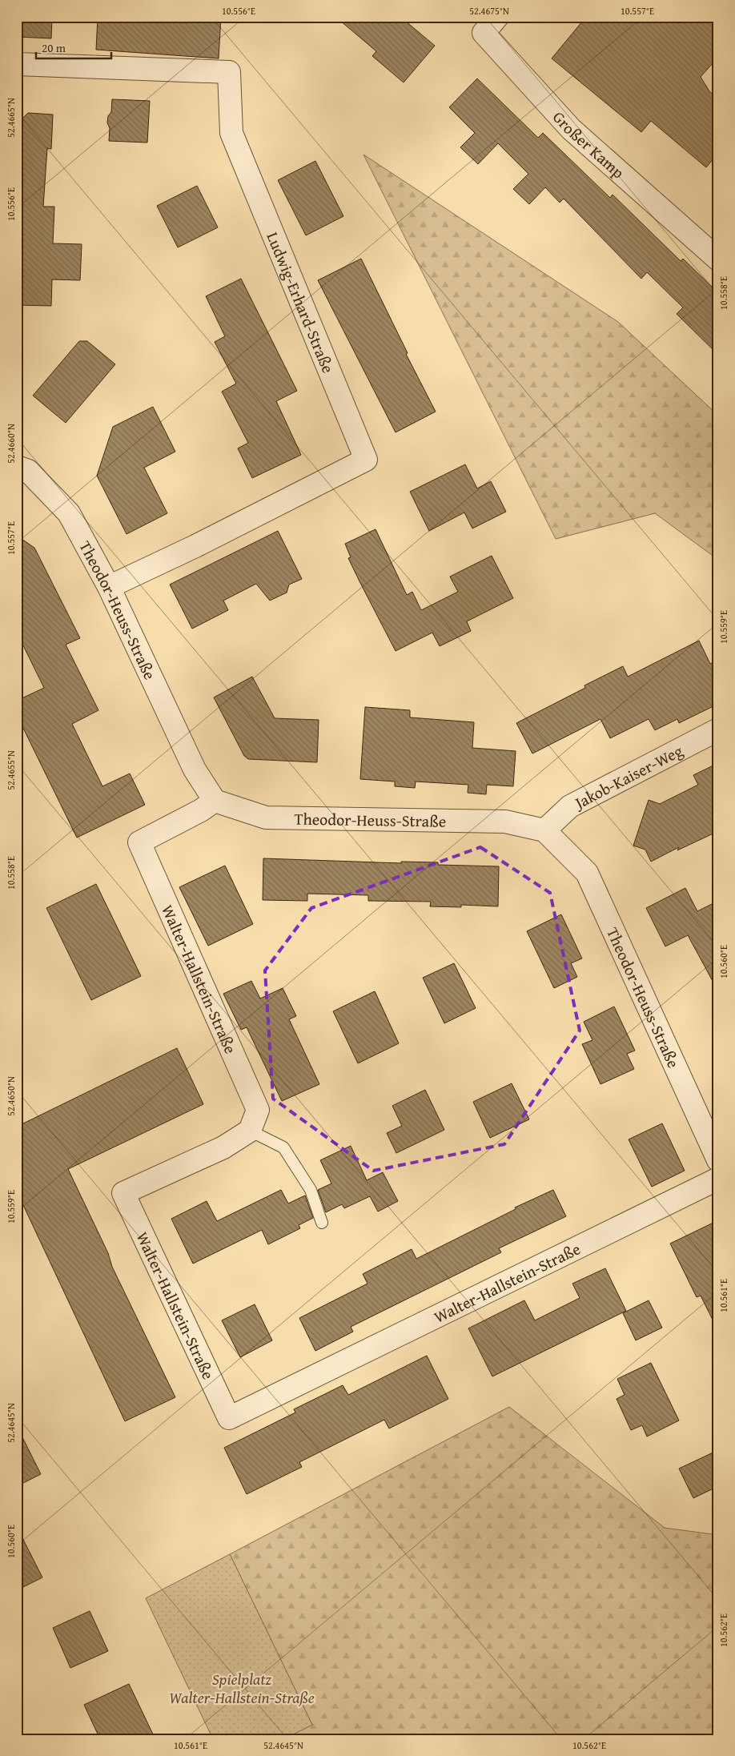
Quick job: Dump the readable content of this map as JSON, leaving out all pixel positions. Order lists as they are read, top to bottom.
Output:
{
  "streets": {
    "street": [
      "Großer Kamp",
      "Ludwig-Erhard-Straße",
      "Theodor-Heuss-Straße",
      "Jakob-Kaiser-Weg",
      "Walter-Hallstein-Straße"
    ]
  },
  "crossings": [
    ["Ludwig-Erhard-Straße", "Theodor-Heuss-Straße"],
    ["Theodor-Heuss-Straße", "Jakob-Kaiser-Weg"],
    ["Theodor-Heuss-Straße", "Walter-Hallstein-Straße"]
  ],
  "parks": ["Spielplatz Walter-Hallstein-Straße"],
  "scale_bar": "20 m",
  "coordinates": [
    "10.556°E",
    "52.4675°N",
    "10.557°E",
    "52.4665°N",
    "10.558°E",
    "52.4660°N",
    "10.559°E",
    "52.4655°N",
    "10.560°E",
    "52.4650°N",
    "10.561°E",
    "52.4645°N",
    "10.562°E"
  ]
}
